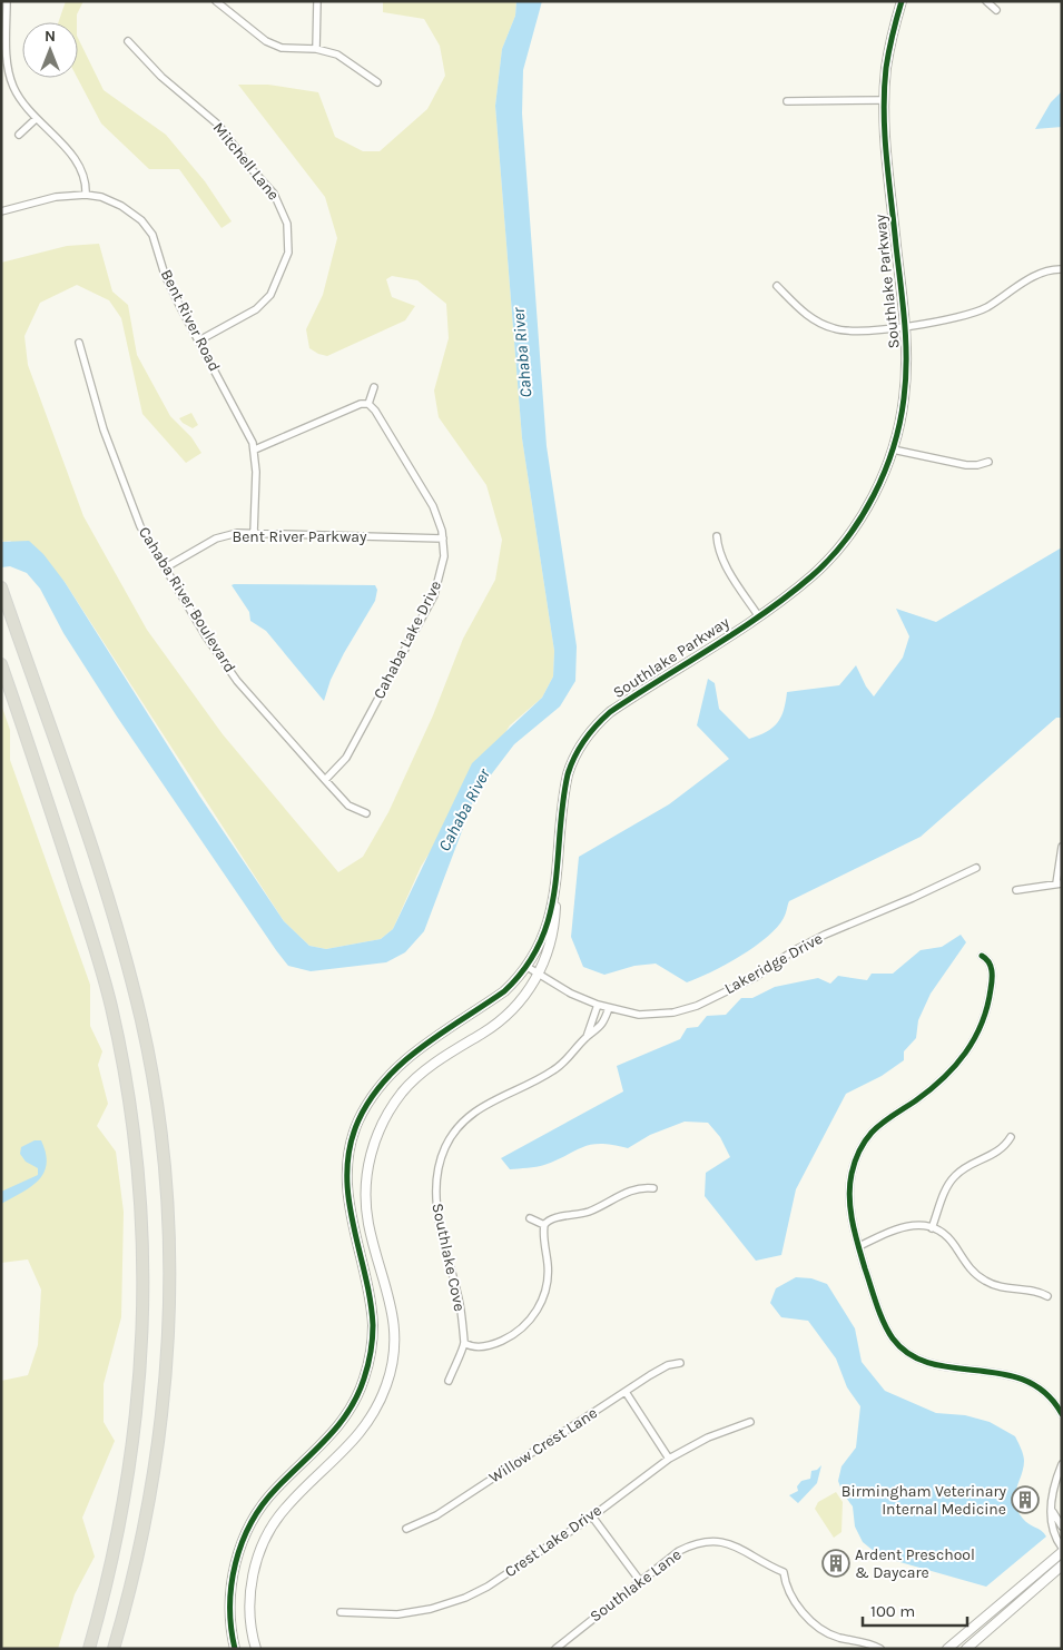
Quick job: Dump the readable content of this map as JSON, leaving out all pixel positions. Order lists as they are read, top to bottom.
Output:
{
  "streets": {
    "street": [
      "Mitchell Lane",
      "Southlake Parkway",
      "Bent River Road",
      "Bent River Parkway",
      "Cahaba River Boulevard",
      "Cahaba Lake Drive",
      "Lakeridge Drive",
      "Southlake Cove",
      "Willow Crest Lane",
      "Crest Lake Drive",
      "Southlake Lane"
    ]
  },
  "crossings": [
    ["Mitchell Lane", "Bent River Road"],
    ["Southlake Parkway", "Lakeridge Drive"],
    ["Bent River Road", "Bent River Parkway"],
    ["Bent River Parkway", "Cahaba River Boulevard"],
    ["Bent River Parkway", "Cahaba Lake Drive"],
    ["Cahaba River Boulevard", "Cahaba Lake Drive"],
    ["Lakeridge Drive", "Southlake Cove"]
  ],
  "water": ["Cahaba River"],
  "places": {
    "building": ["Birmingham Veterinary Internal Medicine", "Ardent Preschool & Daycare"]
  },
  "scale_bar": "100 m",
  "north": "top"
}
